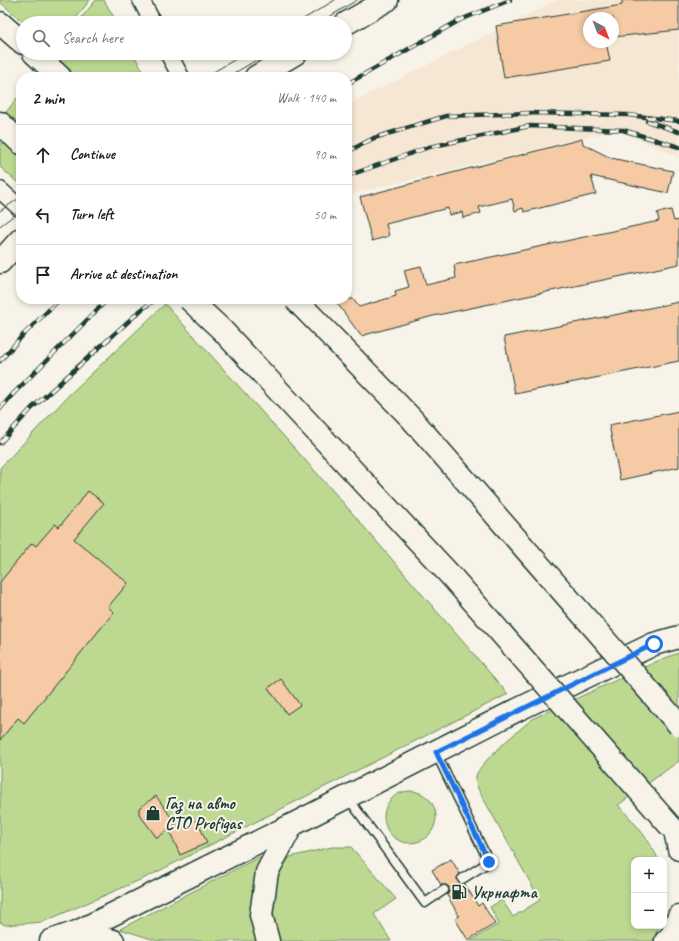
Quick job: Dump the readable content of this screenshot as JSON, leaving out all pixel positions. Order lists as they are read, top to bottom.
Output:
{
  "places": {
    "shop": ["Газ на авто СТО Profigas"],
    "fuel station": ["Укрнафта"]
  },
  "north": "bottom right",
  "page": {
    "search": "Search here",
    "heading": ["2 min", "Walk · 140 m"],
    "list": [
      ["Continue", "90 m"],
      ["Turn left", "50 m"],
      "Arrive at destination"
    ],
    "map_buttons": ["+", "−"]
  }
}
